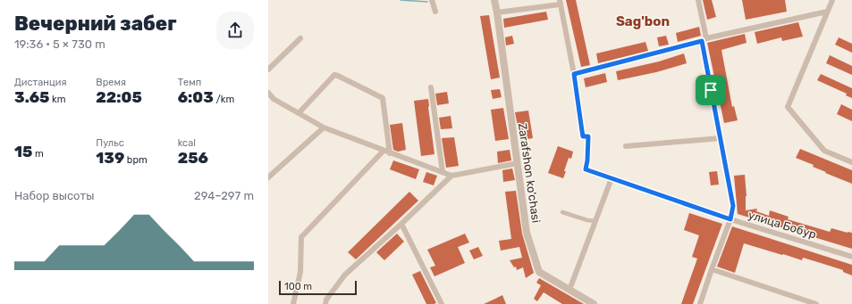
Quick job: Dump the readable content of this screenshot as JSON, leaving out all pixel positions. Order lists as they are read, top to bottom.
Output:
{
  "streets": {
    "street": ["Zarafshon ko'chasi", "улица Бобур"]
  },
  "districts": ["Sag'bon"],
  "scale_bar": "100 m",
  "page": {
    "heading": ["Вечерний забег", "19:36 · 5 × 730 m"],
    "stats": [
      ["Дистанция", "3.65 km"],
      ["Время", "22:05"],
      ["Темп", "6:03 /km"],
      ["15 m"],
      ["Пульс", "139 bpm"],
      ["kcal", "256"]
    ],
    "chart": ["Набор высоты", "294–297 m"],
    "scale": "100 m"
  }
}
